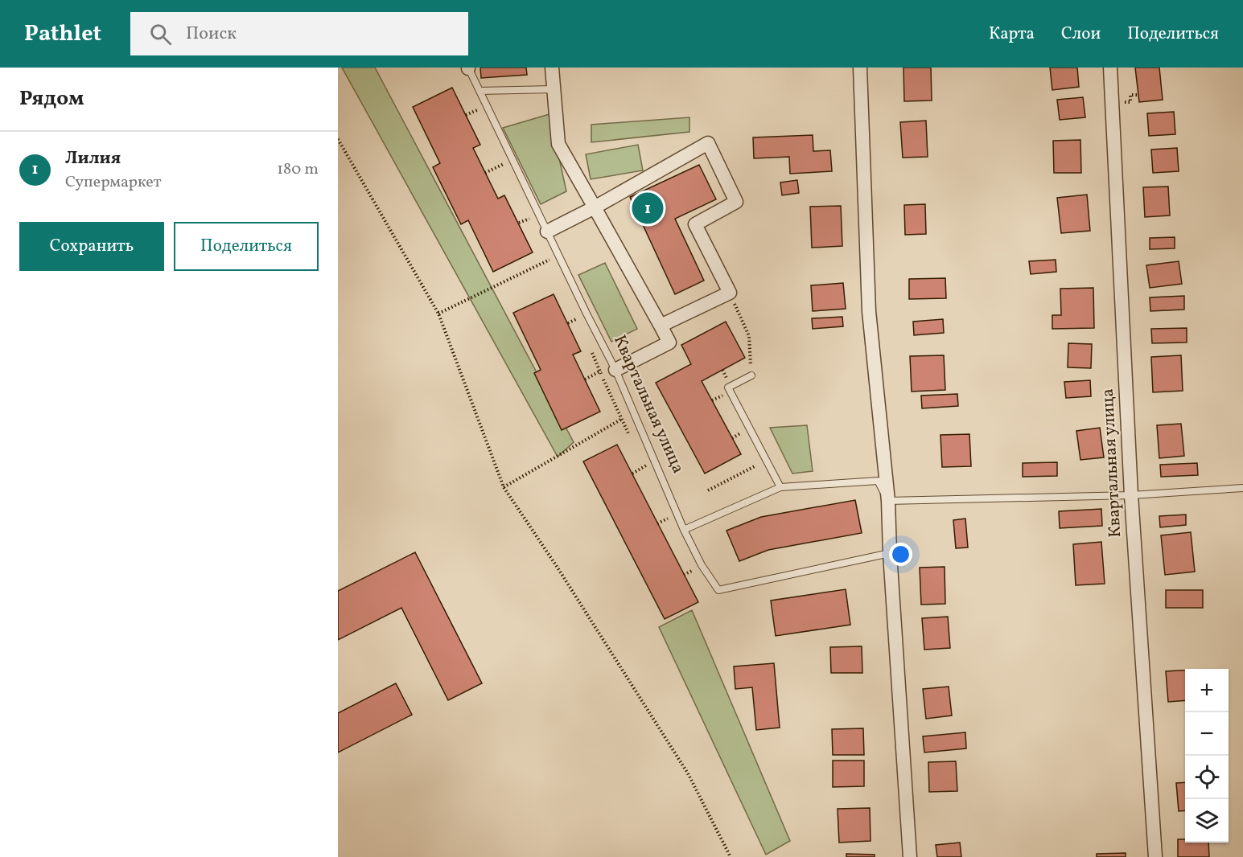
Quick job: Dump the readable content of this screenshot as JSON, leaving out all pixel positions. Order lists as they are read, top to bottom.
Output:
{
  "streets": {
    "street": ["Квартальная улица"]
  },
  "page": {
    "header": "Pathlet",
    "search": "Поиск",
    "nav": ["Карта", "Слои", "Поделиться"],
    "heading": "Рядом",
    "list": [
      {
        "mark": "1",
        "name": "Лилия",
        "note": "Супермаркет",
        "value": "180 m"
      }
    ],
    "pins": "1",
    "buttons": ["Сохранить", "Поделиться"],
    "map_buttons": ["+", "−"]
  }
}
